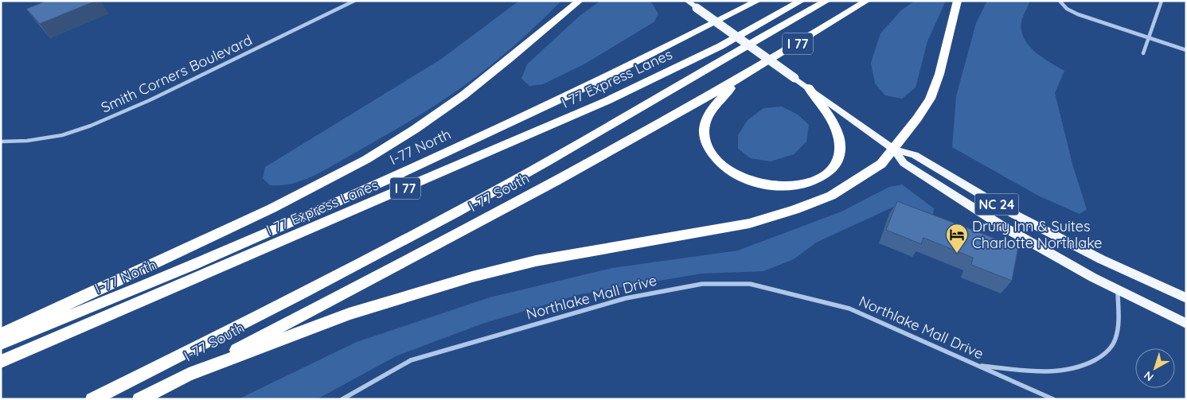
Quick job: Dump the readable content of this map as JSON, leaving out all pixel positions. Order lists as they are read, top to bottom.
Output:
{
  "streets": {
    "highway": [
      "I 77",
      "I 77 Express Lanes",
      "I-77 North",
      "I-77 South"
    ],
    "main road": ["NC 24"],
    "street": ["Smith Corners Boulevard", "Northlake Mall Drive"]
  },
  "places": {
    "hotel": ["Drury Inn & Suites Charlotte Northlake"]
  },
  "north": "bottom left"
}
